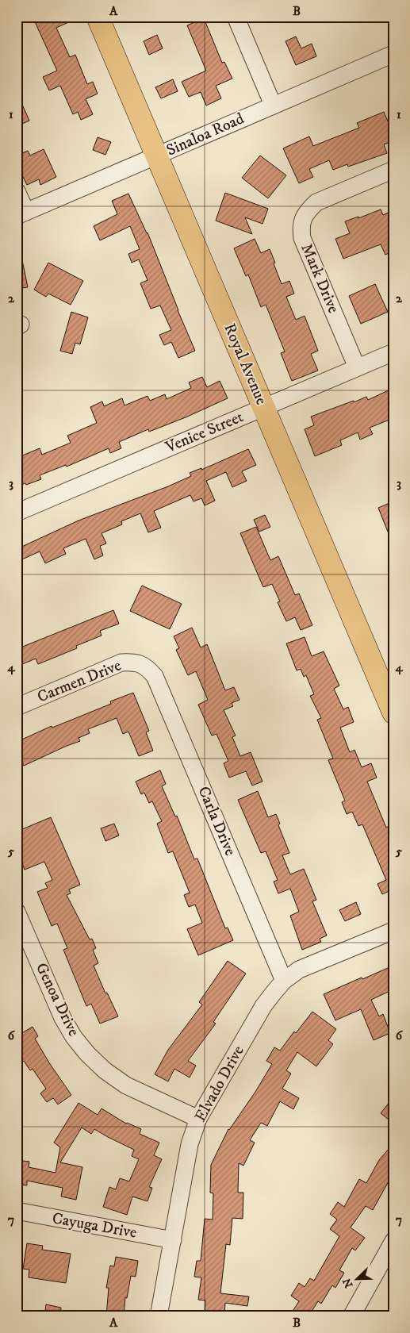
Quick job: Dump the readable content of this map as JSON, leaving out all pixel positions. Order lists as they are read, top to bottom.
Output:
{
  "streets": {
    "main road": ["Royal Avenue"],
    "street": [
      "Sinaloa Road",
      "Mark Drive",
      "Venice Street",
      "Carmen Drive",
      "Carla Drive",
      "Genoa Drive",
      "Elvado Drive",
      "Cayuga Drive"
    ]
  },
  "crossings": [
    ["Sinaloa Road", "Royal Avenue"],
    ["Mark Drive", "Venice Street"],
    ["Royal Avenue", "Venice Street"],
    ["Carmen Drive", "Carla Drive"],
    ["Carla Drive", "Elvado Drive"],
    ["Genoa Drive", "Elvado Drive"],
    ["Elvado Drive", "Cayuga Drive"]
  ],
  "north": "bottom left",
  "grid": {
    "columns": ["A", "B"],
    "rows": [
      "1",
      "2",
      "3",
      "4",
      "5",
      "6",
      "7"
    ]
  }
}
